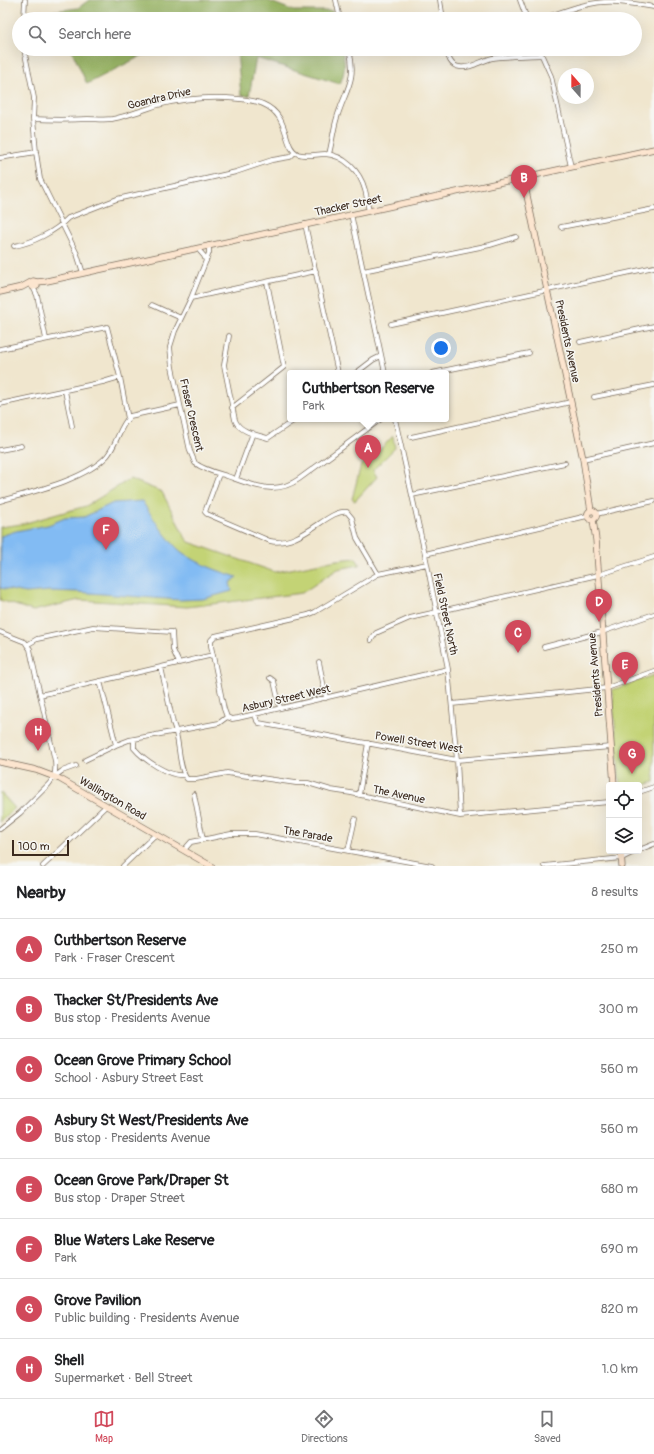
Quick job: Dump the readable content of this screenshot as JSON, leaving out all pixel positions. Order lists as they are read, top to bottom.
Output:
{
  "streets": {
    "street": [
      "Goandra Drive",
      "Thacker Street",
      "Presidents Avenue",
      "Fraser Crescent",
      "Field Street North",
      "Asbury Street West",
      "Powell Street West",
      "The Avenue",
      "Wallington Road",
      "The Parade"
    ]
  },
  "crossings": [
    ["Thacker Street", "Presidents Avenue"],
    ["Thacker Street", "Fraser Crescent"],
    ["Presidents Avenue", "Powell Street West"],
    ["Field Street North", "Asbury Street West"],
    ["Field Street North", "Powell Street West"],
    ["Field Street North", "The Avenue"],
    ["Asbury Street West", "Powell Street West"],
    ["Wallington Road", "The Parade"]
  ],
  "scale_bar": "100 m",
  "north": "top",
  "page": {
    "search": "Search here",
    "pins": [
      "B",
      "A",
      "F",
      "D",
      "C",
      "E",
      "H",
      "G"
    ],
    "popup": ["Cuthbertson Reserve", "Park"],
    "scale": "100 m",
    "heading": ["Nearby", "8 results"],
    "list": [
      {
        "mark": "A",
        "name": "Cuthbertson Reserve",
        "note": "Park · Fraser Crescent",
        "value": "250 m"
      },
      {
        "mark": "B",
        "name": "Thacker St/Presidents Ave",
        "note": "Bus stop · Presidents Avenue",
        "value": "300 m"
      },
      {
        "mark": "C",
        "name": "Ocean Grove Primary School",
        "note": "School · Asbury Street East",
        "value": "560 m"
      },
      {
        "mark": "D",
        "name": "Asbury St West/Presidents Ave",
        "note": "Bus stop · Presidents Avenue",
        "value": "560 m"
      },
      {
        "mark": "E",
        "name": "Ocean Grove Park/Draper St",
        "note": "Bus stop · Draper Street",
        "value": "680 m"
      },
      {
        "mark": "F",
        "name": "Blue Waters Lake Reserve",
        "note": "Park",
        "value": "690 m"
      },
      {
        "mark": "G",
        "name": "Grove Pavilion",
        "note": "Public building · Presidents Avenue",
        "value": "820 m"
      },
      {
        "mark": "H",
        "name": "Shell",
        "note": "Supermarket · Bell Street",
        "value": "1.0 km"
      }
    ],
    "nav": ["Map", "Directions", "Saved"]
  }
}
